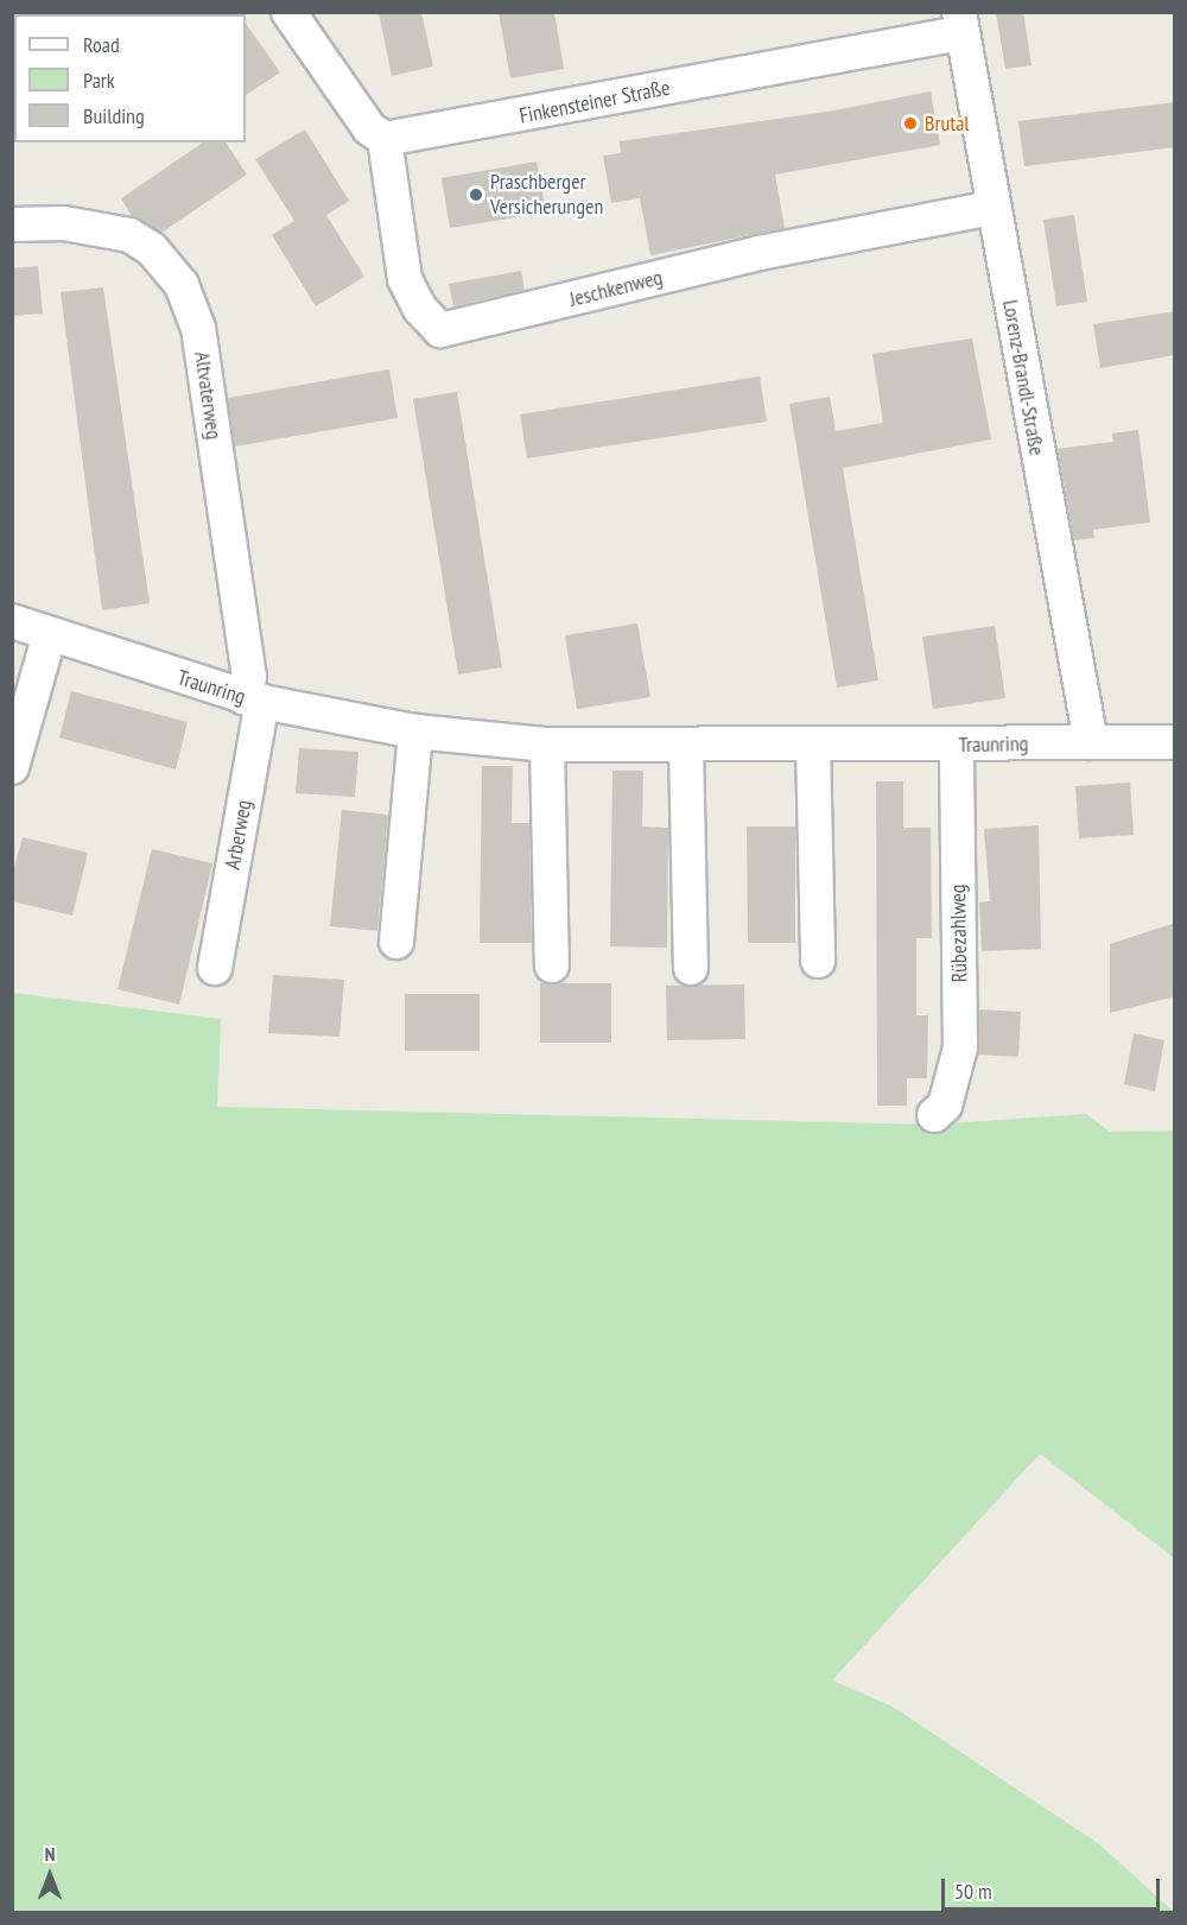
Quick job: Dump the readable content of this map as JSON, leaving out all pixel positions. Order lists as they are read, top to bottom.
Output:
{
  "streets": {
    "street": [
      "Finkensteiner Straße",
      "Jeschkenweg",
      "Lorenz-Brandl-Straße",
      "Altvaterweg",
      "Traunring",
      "Arberweg",
      "Rübezahlweg"
    ]
  },
  "crossings": [
    ["Finkensteiner Straße", "Jeschkenweg"],
    ["Finkensteiner Straße", "Lorenz-Brandl-Straße"],
    ["Jeschkenweg", "Lorenz-Brandl-Straße"],
    ["Lorenz-Brandl-Straße", "Traunring"],
    ["Altvaterweg", "Traunring"],
    ["Altvaterweg", "Arberweg"],
    ["Traunring", "Arberweg"],
    ["Traunring", "Rübezahlweg"]
  ],
  "places": ["Brutal", "Praschberger Versicherungen"],
  "legend": ["Road", "Park", "Building"],
  "scale_bar": "50 m",
  "north": "top"
}
